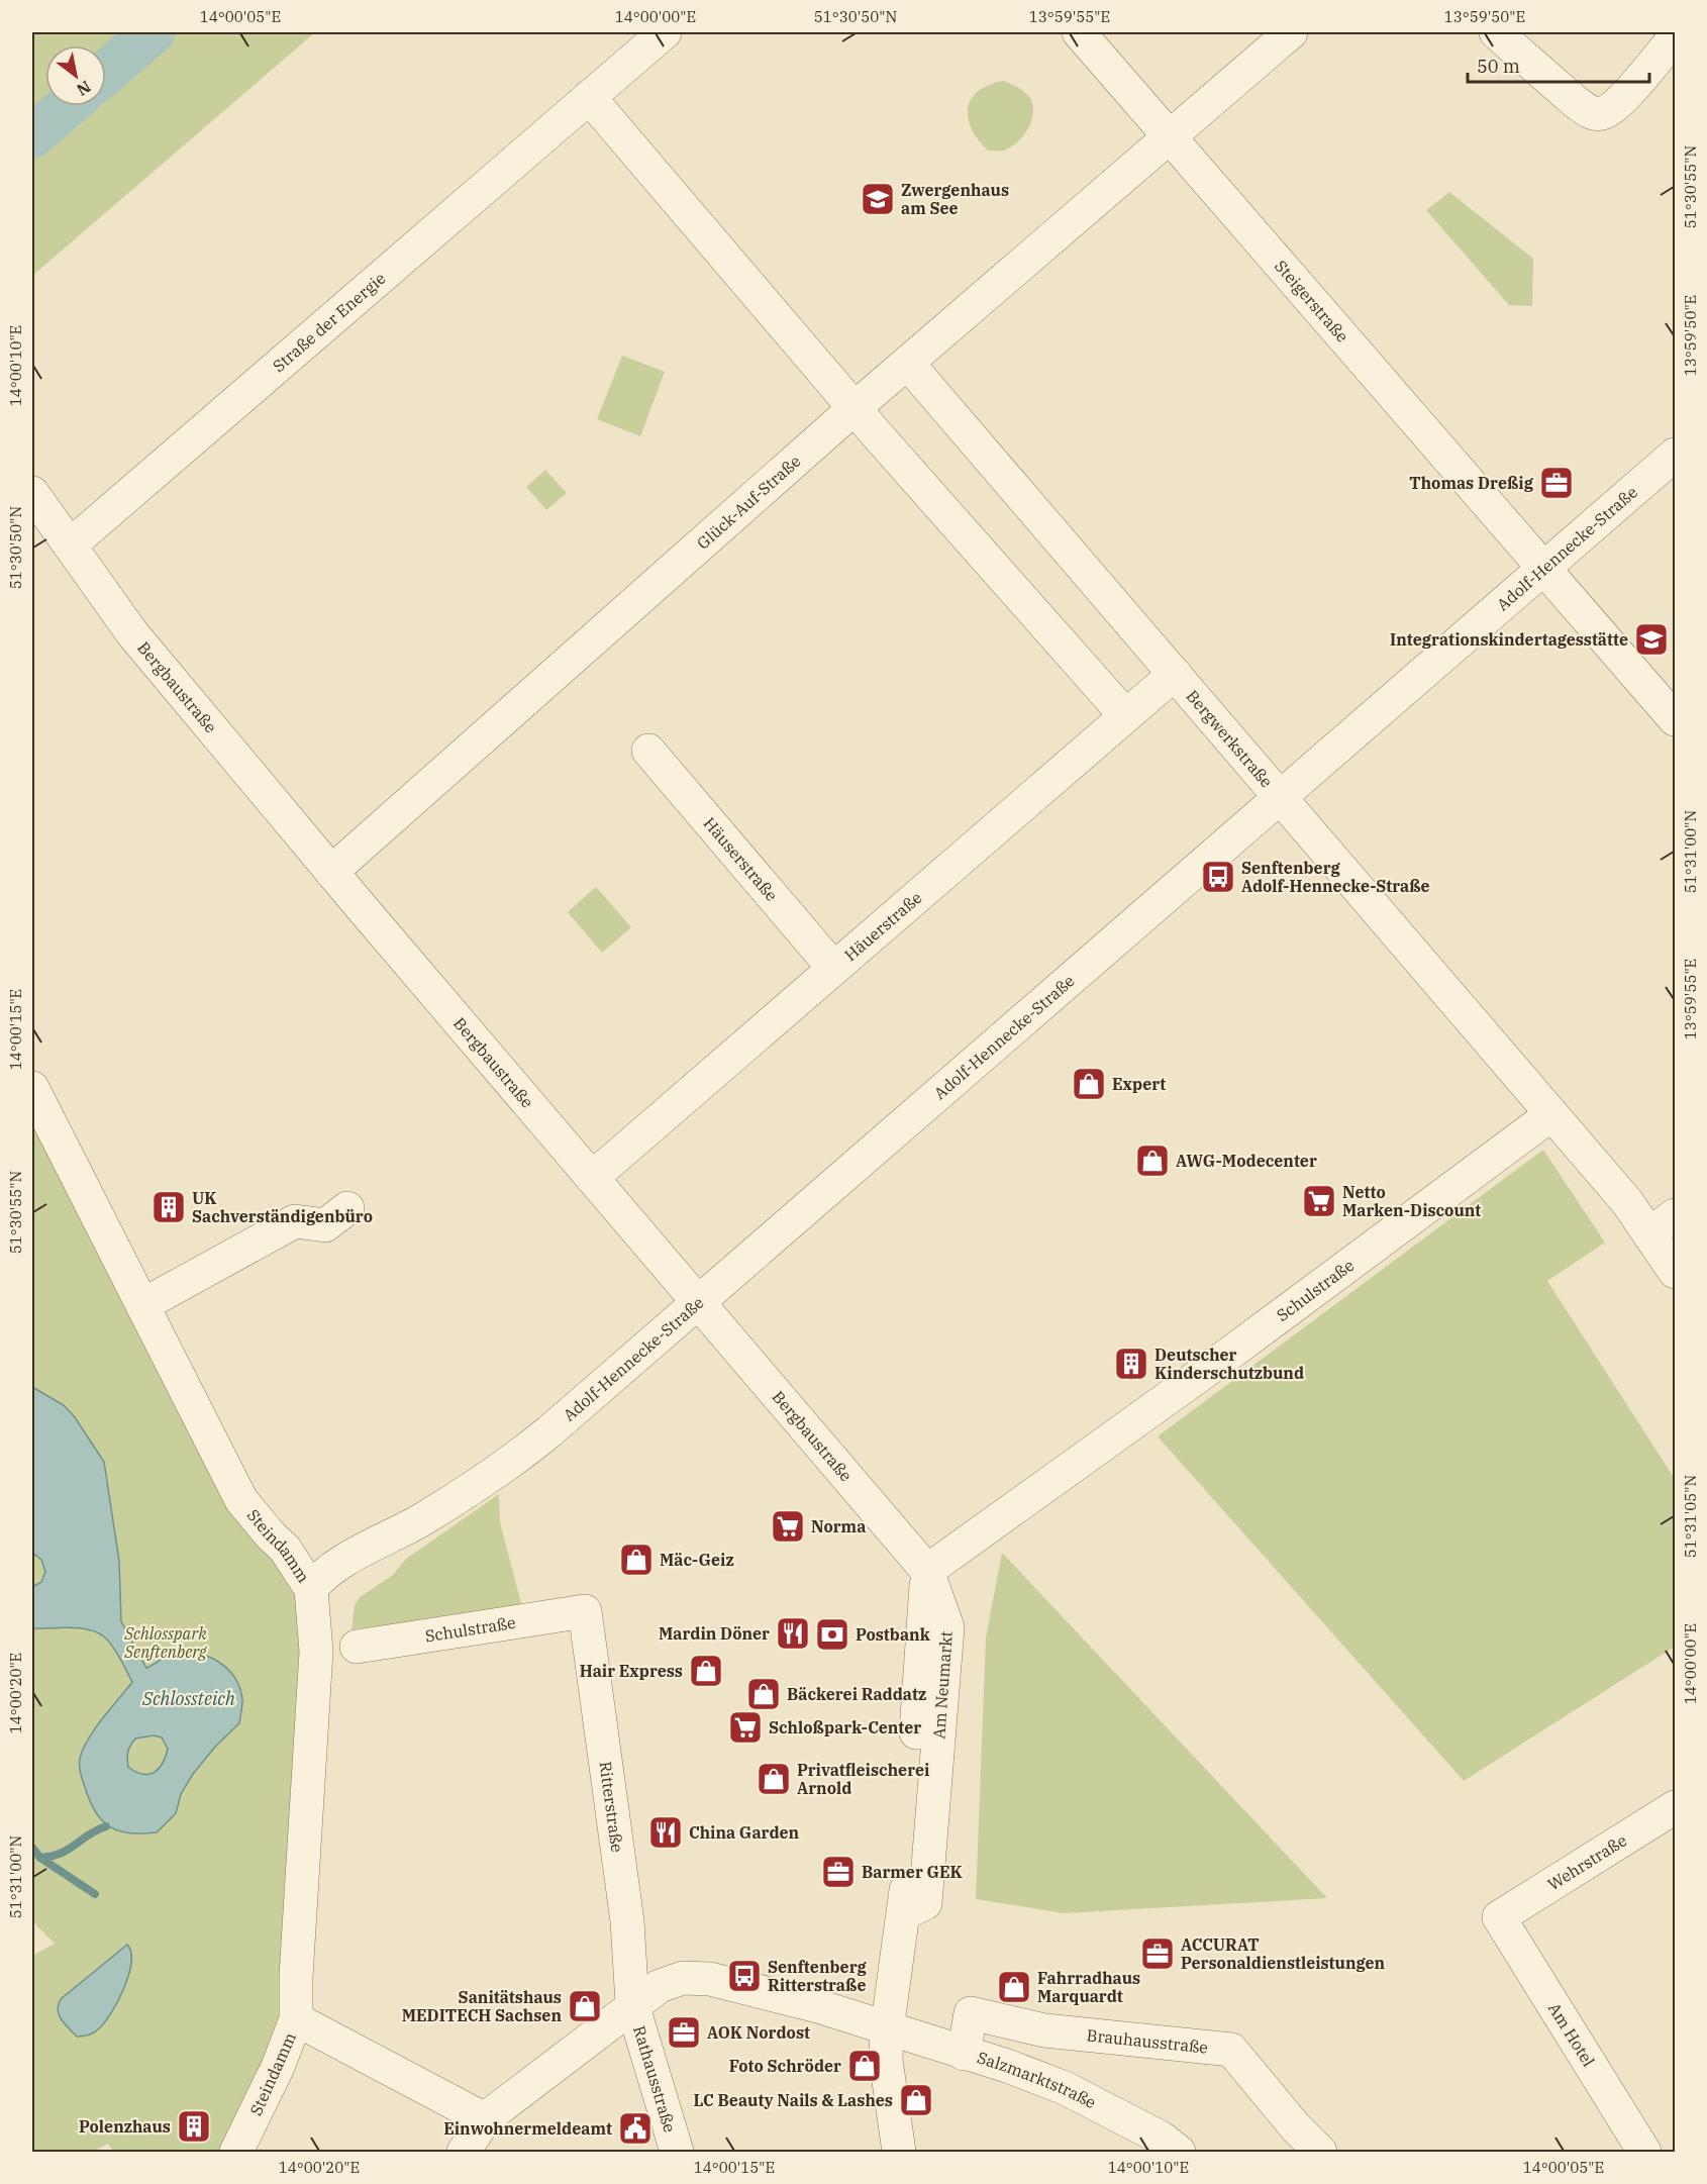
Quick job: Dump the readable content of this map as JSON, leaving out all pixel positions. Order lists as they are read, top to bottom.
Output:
{
  "streets": {
    "street": [
      "Steigerstraße",
      "Straße der Energie",
      "Glück-Auf-Straße",
      "Adolf-Hennecke-Straße",
      "Bergbaustraße",
      "Bergwerkstraße",
      "Häuserstraße",
      "Häuerstraße",
      "Schulstraße",
      "Steindamm",
      "Am Neumarkt",
      "Ritterstraße",
      "Wehrstraße",
      "Am Hotel",
      "Brauhausstraße",
      "Rathausstraße",
      "Salzmarktstraße"
    ]
  },
  "crossings": [
    ["Steigerstraße", "Glück-Auf-Straße"],
    ["Steigerstraße", "Adolf-Hennecke-Straße"],
    ["Straße der Energie", "Bergbaustraße"],
    ["Glück-Auf-Straße", "Bergbaustraße"],
    ["Glück-Auf-Straße", "Bergwerkstraße"],
    ["Adolf-Hennecke-Straße", "Bergbaustraße"],
    ["Adolf-Hennecke-Straße", "Bergwerkstraße"],
    ["Adolf-Hennecke-Straße", "Steindamm"],
    ["Bergbaustraße", "Häuerstraße"],
    ["Bergbaustraße", "Schulstraße"],
    ["Bergbaustraße", "Am Neumarkt"],
    ["Bergwerkstraße", "Häuerstraße"],
    ["Bergwerkstraße", "Schulstraße"],
    ["Häuserstraße", "Häuerstraße"],
    ["Schulstraße", "Am Neumarkt"],
    ["Schulstraße", "Ritterstraße"],
    ["Am Neumarkt", "Salzmarktstraße"],
    ["Ritterstraße", "Rathausstraße"],
    ["Wehrstraße", "Am Hotel"],
    ["Brauhausstraße", "Salzmarktstraße"]
  ],
  "water": ["Schlossteich"],
  "parks": ["Schlosspark Senftenberg"],
  "places": {
    "school or university": ["Zwergenhaus am See", "Integrationskindertagesstätte"],
    "office": [
      "Thomas Dreßig",
      "Barmer GEK",
      "ACCURAT Personaldienstleistungen",
      "AOK Nordost"
    ],
    "bus stop": ["Senftenberg Adolf-Hennecke-Straße", "Senftenberg Ritterstraße"],
    "shop": [
      "Expert",
      "AWG-Modecenter",
      "Mäc-Geiz",
      "Hair Express",
      "Bäckerei Raddatz",
      "Privatfleischerei Arnold",
      "Fahrradhaus Marquardt",
      "Sanitätshaus MEDITECH Sachsen",
      "Foto Schröder",
      "LC Beauty Nails & Lashes"
    ],
    "supermarket": ["Netto Marken-Discount", "Norma", "Schloßpark-Center"],
    "building": ["UK Sachverständigenbüro", "Deutscher Kinderschutzbund", "Polenzhaus"],
    "restaurant": ["Mardin Döner", "China Garden"],
    "bank": ["Postbank"],
    "public building": ["Einwohnermeldeamt"]
  },
  "scale_bar": "50 m",
  "north": "bottom right",
  "coordinates": [
    "14°00'05\"E",
    "14°00'00\"E",
    "51°30'50\"N",
    "13°59'55\"E",
    "13°59'50\"E",
    "51°30'55\"N",
    "14°00'10\"E",
    "51°31'00\"N",
    "14°00'15\"E",
    "51°31'05\"N",
    "14°00'20\"E"
  ]
}
